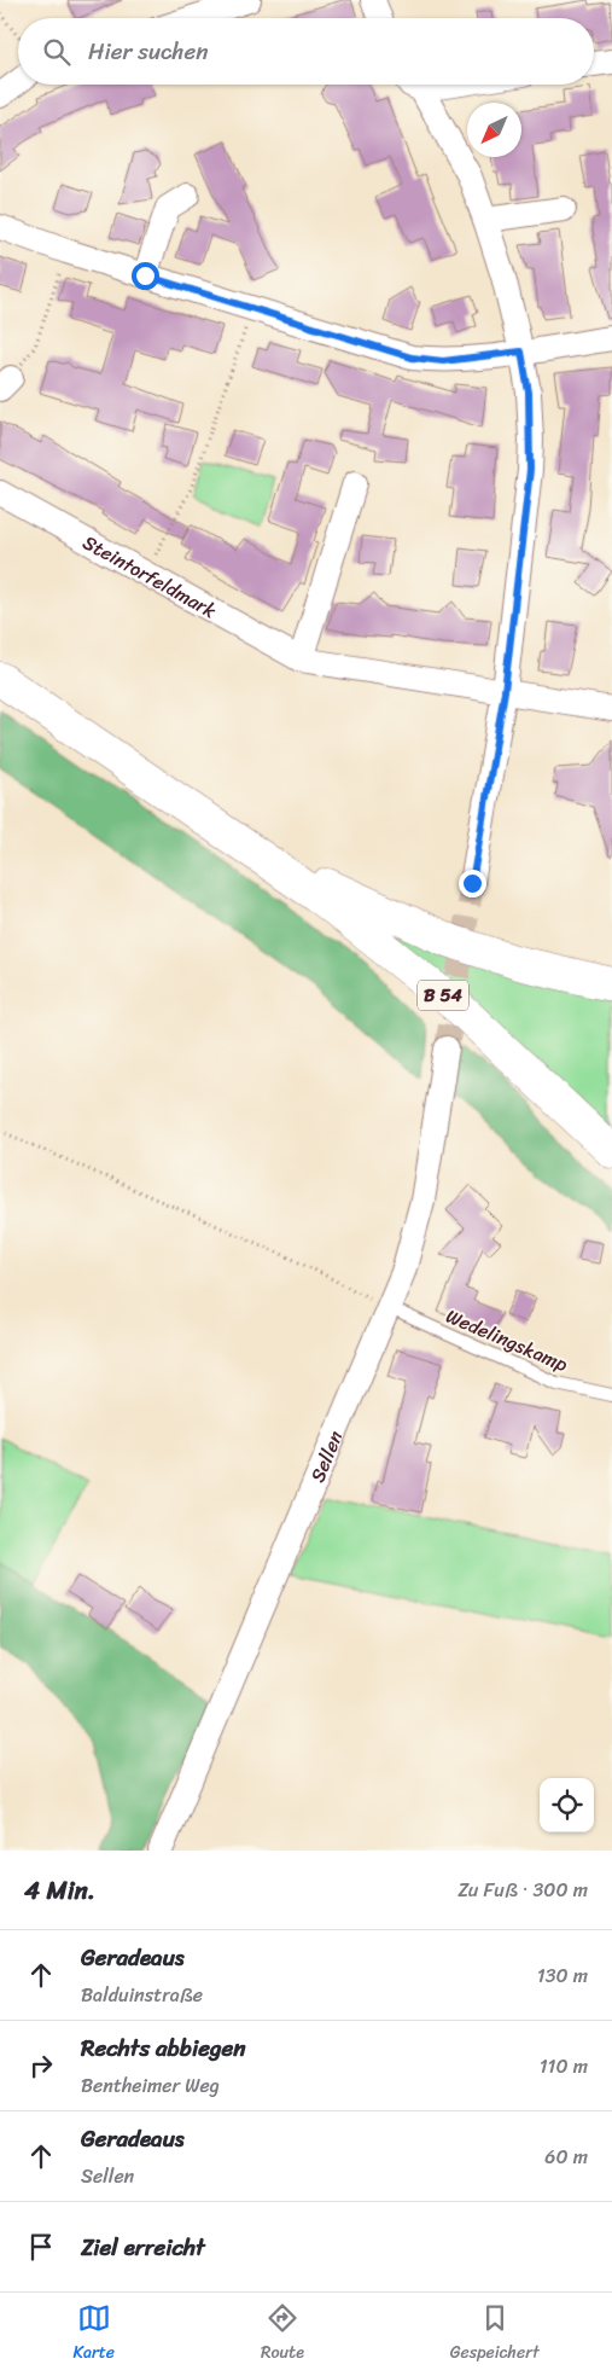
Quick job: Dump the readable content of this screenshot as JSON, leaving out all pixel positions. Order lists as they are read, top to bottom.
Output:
{
  "streets": {
    "highway": ["B 54"],
    "street": ["Steintorfeldmark", "Sellen"],
    "lane": ["Wedelingskamp"]
  },
  "crossings": [
    ["Wedelingskamp", "Sellen"]
  ],
  "north": "bottom left",
  "page": {
    "search": "Hier suchen",
    "heading": ["4 Min.", "Zu Fuß · 300 m"],
    "list": [
      ["Geradeaus", "Balduinstraße", "130 m"],
      ["Rechts abbiegen", "Bentheimer Weg", "110 m"],
      ["Geradeaus", "Sellen", "60 m"],
      "Ziel erreicht"
    ],
    "nav": ["Karte", "Route", "Gespeichert"]
  }
}
